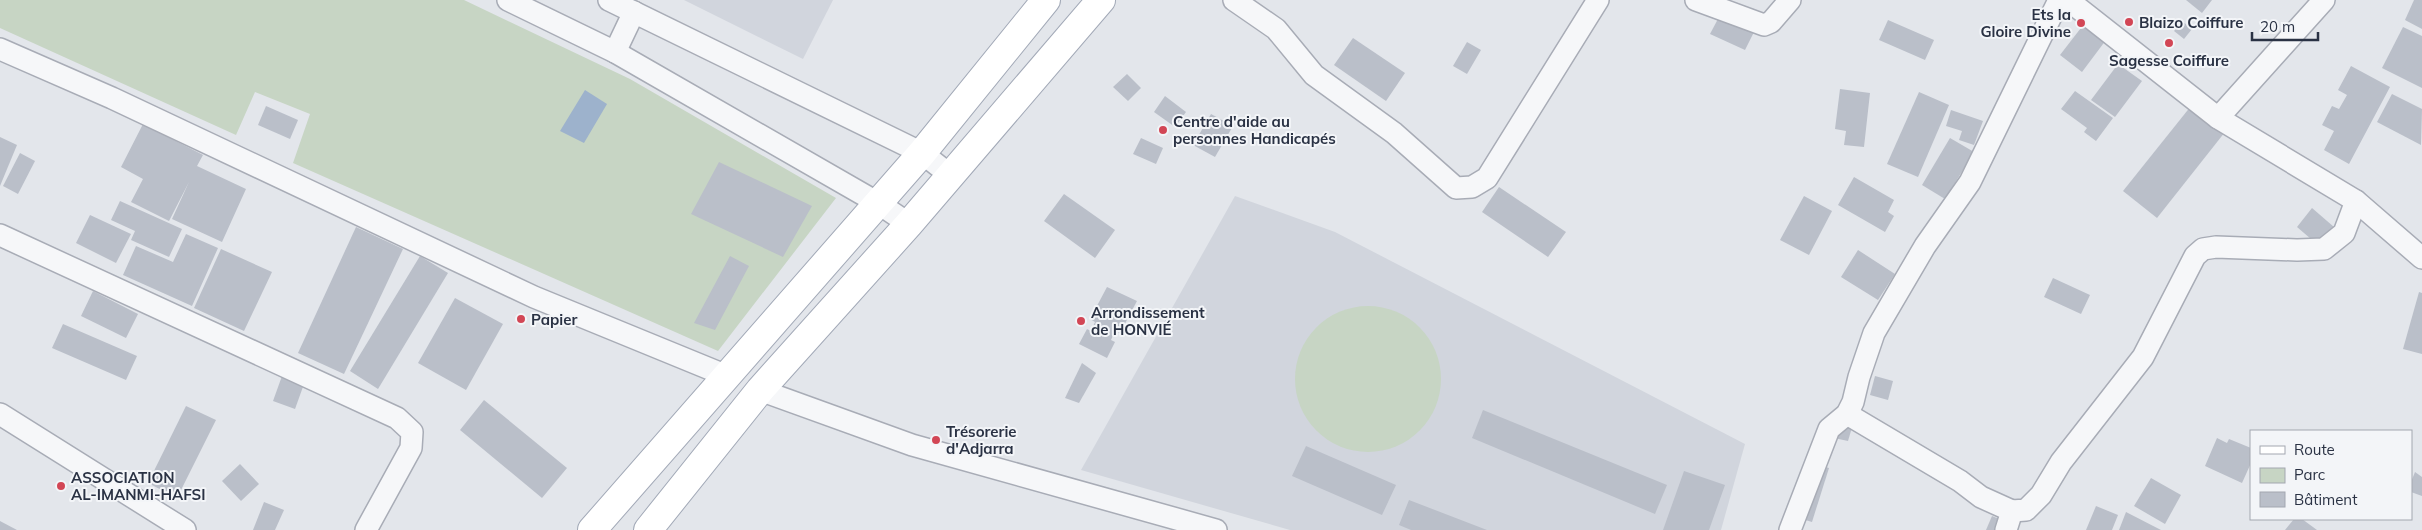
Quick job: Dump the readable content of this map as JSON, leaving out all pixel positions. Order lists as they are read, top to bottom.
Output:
{
  "places": [
    "Blaizo Coiffure",
    "Ets la Gloire Divine",
    "Sagesse Coiffure",
    "Centre d'aide au personnes Handicapés",
    "Papier",
    "Arrondissement de HONVIÉ",
    "Trésorerie d'Adjarra",
    "ASSOCIATION AL-IMANMI-HAFSI"
  ],
  "legend": ["Route", "Parc", "Bâtiment"],
  "scale_bar": "20 m"
}
